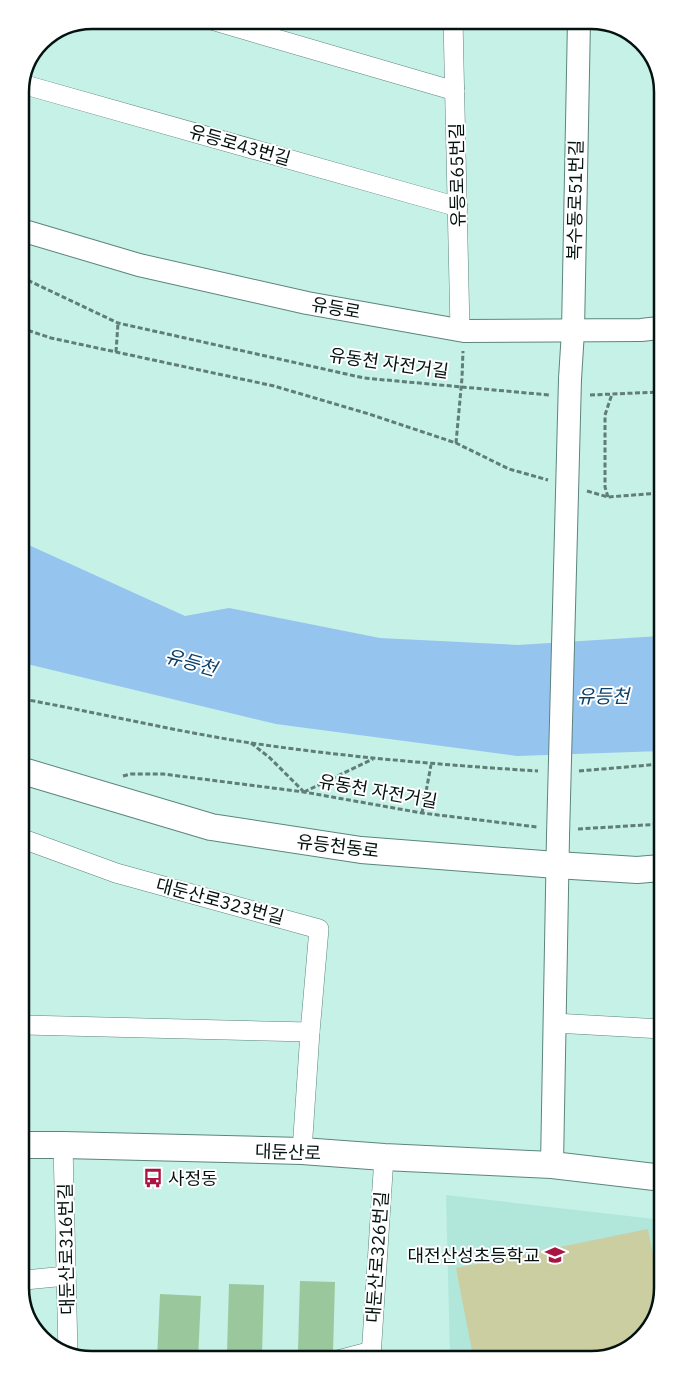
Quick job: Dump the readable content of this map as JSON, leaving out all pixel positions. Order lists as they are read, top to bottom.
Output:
{
  "streets": {
    "main road": ["유등천동로", "대둔산로"],
    "street": [
      "유등로43번길",
      "유등로65번길",
      "복수동로51번길",
      "유등로",
      "대둔산로323번길",
      "대둔산로316번길",
      "대둔산로326번길"
    ],
    "path": ["유동천 자전거길"]
  },
  "crossings": [
    ["유등로43번길", "유등로65번길"],
    ["유등로65번길", "유등로"],
    ["복수동로51번길", "유등로"],
    ["복수동로51번길", "유동천 자전거길"],
    ["대둔산로323번길", "대둔산로"],
    ["대둔산로", "대둔산로316번길"],
    ["대둔산로", "대둔산로326번길"]
  ],
  "water": ["유등천"],
  "places": {
    "bus stop": ["사정동"],
    "school or university": ["대전산성초등학교"]
  }
}
